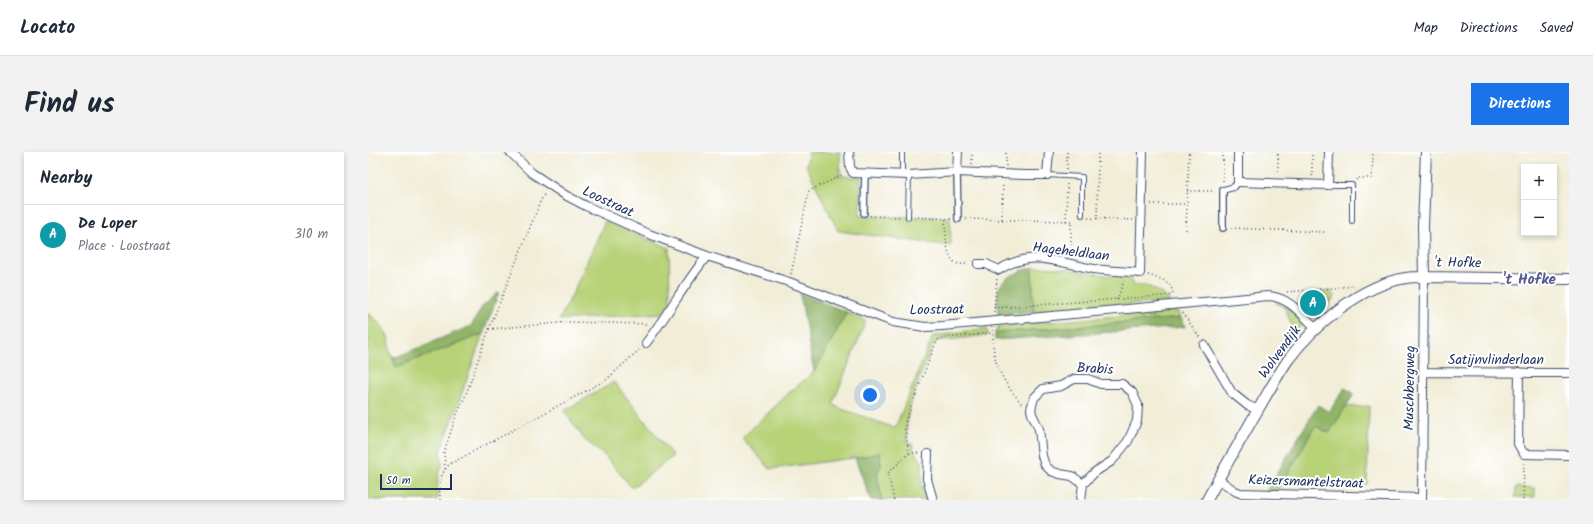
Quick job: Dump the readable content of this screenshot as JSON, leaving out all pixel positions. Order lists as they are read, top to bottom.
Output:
{
  "streets": {
    "street": [
      "Loostraat",
      "Hageheldlaan",
      "'t Hofke",
      "Wolvendijk",
      "Satijnvlinderlaan",
      "Brabis",
      "Muschbergweg",
      "Keizersmantelstraat"
    ]
  },
  "crossings": [
    ["Loostraat", "Wolvendijk"],
    ["'t Hofke", "Wolvendijk"],
    ["'t Hofke", "Muschbergweg"],
    ["Wolvendijk", "Muschbergweg"],
    ["Wolvendijk", "Keizersmantelstraat"],
    ["Satijnvlinderlaan", "Muschbergweg"],
    ["Muschbergweg", "Keizersmantelstraat"]
  ],
  "districts": ["'t Hofke"],
  "scale_bar": "50 m",
  "page": {
    "header": "Locato",
    "nav": ["Map", "Directions", "Saved"],
    "title": "Find us",
    "buttons": "Directions",
    "heading": "Nearby",
    "map_buttons": ["+", "−"],
    "list": [
      {
        "mark": "A",
        "name": "De Loper",
        "note": "Place · Loostraat",
        "value": "310 m"
      }
    ],
    "pins": "A",
    "scale": "50 m"
  }
}
